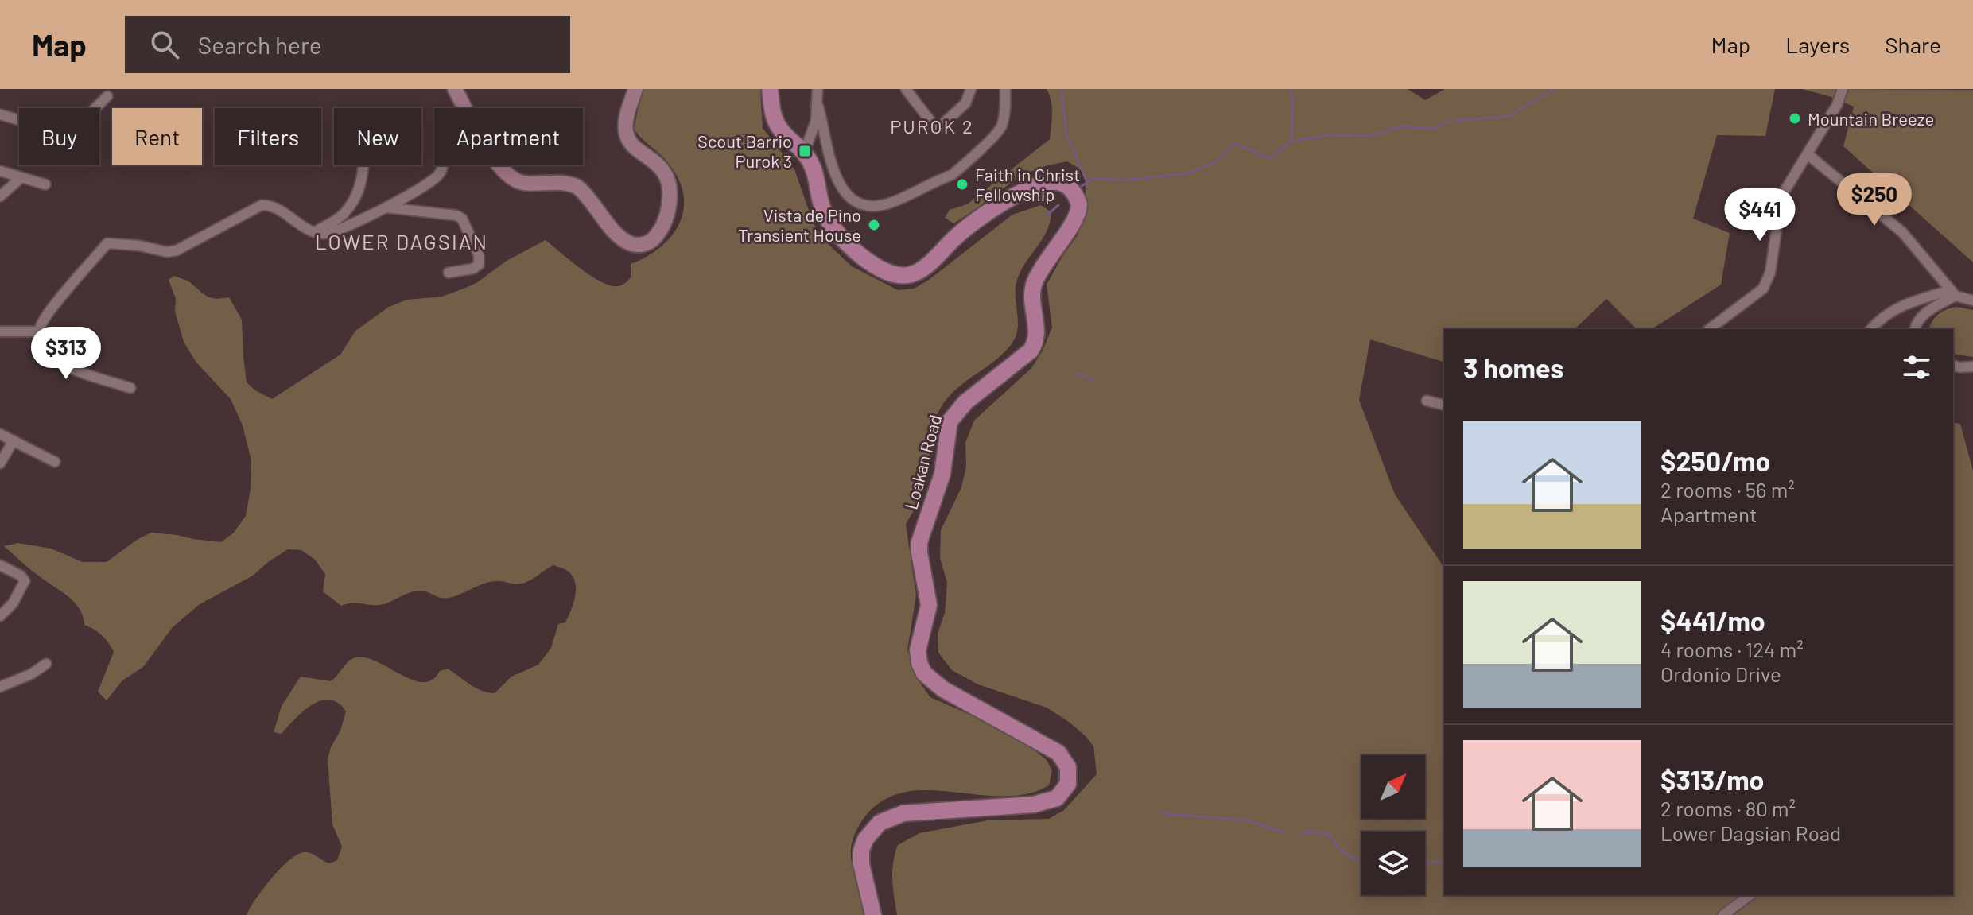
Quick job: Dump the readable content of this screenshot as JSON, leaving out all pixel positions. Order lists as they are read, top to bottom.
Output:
{
  "streets": {
    "main road": ["Loakan Road"]
  },
  "districts": ["PUROK 2", "LOWER DAGSIAN"],
  "places": {
    "other": ["Mountain Breeze", "Faith in Christ Fellowship", "Vista de Pino Transient House"],
    "transit": ["Scout Barrio Purok 3"]
  },
  "north": "top right",
  "page": {
    "header": "Map",
    "search": "Search here",
    "nav": ["Map", "Layers", "Share"],
    "chip": [
      "Buy",
      "Rent",
      "Filters",
      "New",
      "Apartment"
    ],
    "price": ["$250", "$441", "$313"],
    "heading": "3 homes",
    "list": [
      {
        "name": "$250/mo",
        "note": "2 rooms · 56 m² · Apartment"
      },
      {
        "name": "$441/mo",
        "note": "4 rooms · 124 m² · Ordonio Drive"
      },
      {
        "name": "$313/mo",
        "note": "2 rooms · 80 m² · Lower Dagsian Road"
      }
    ]
  }
}
